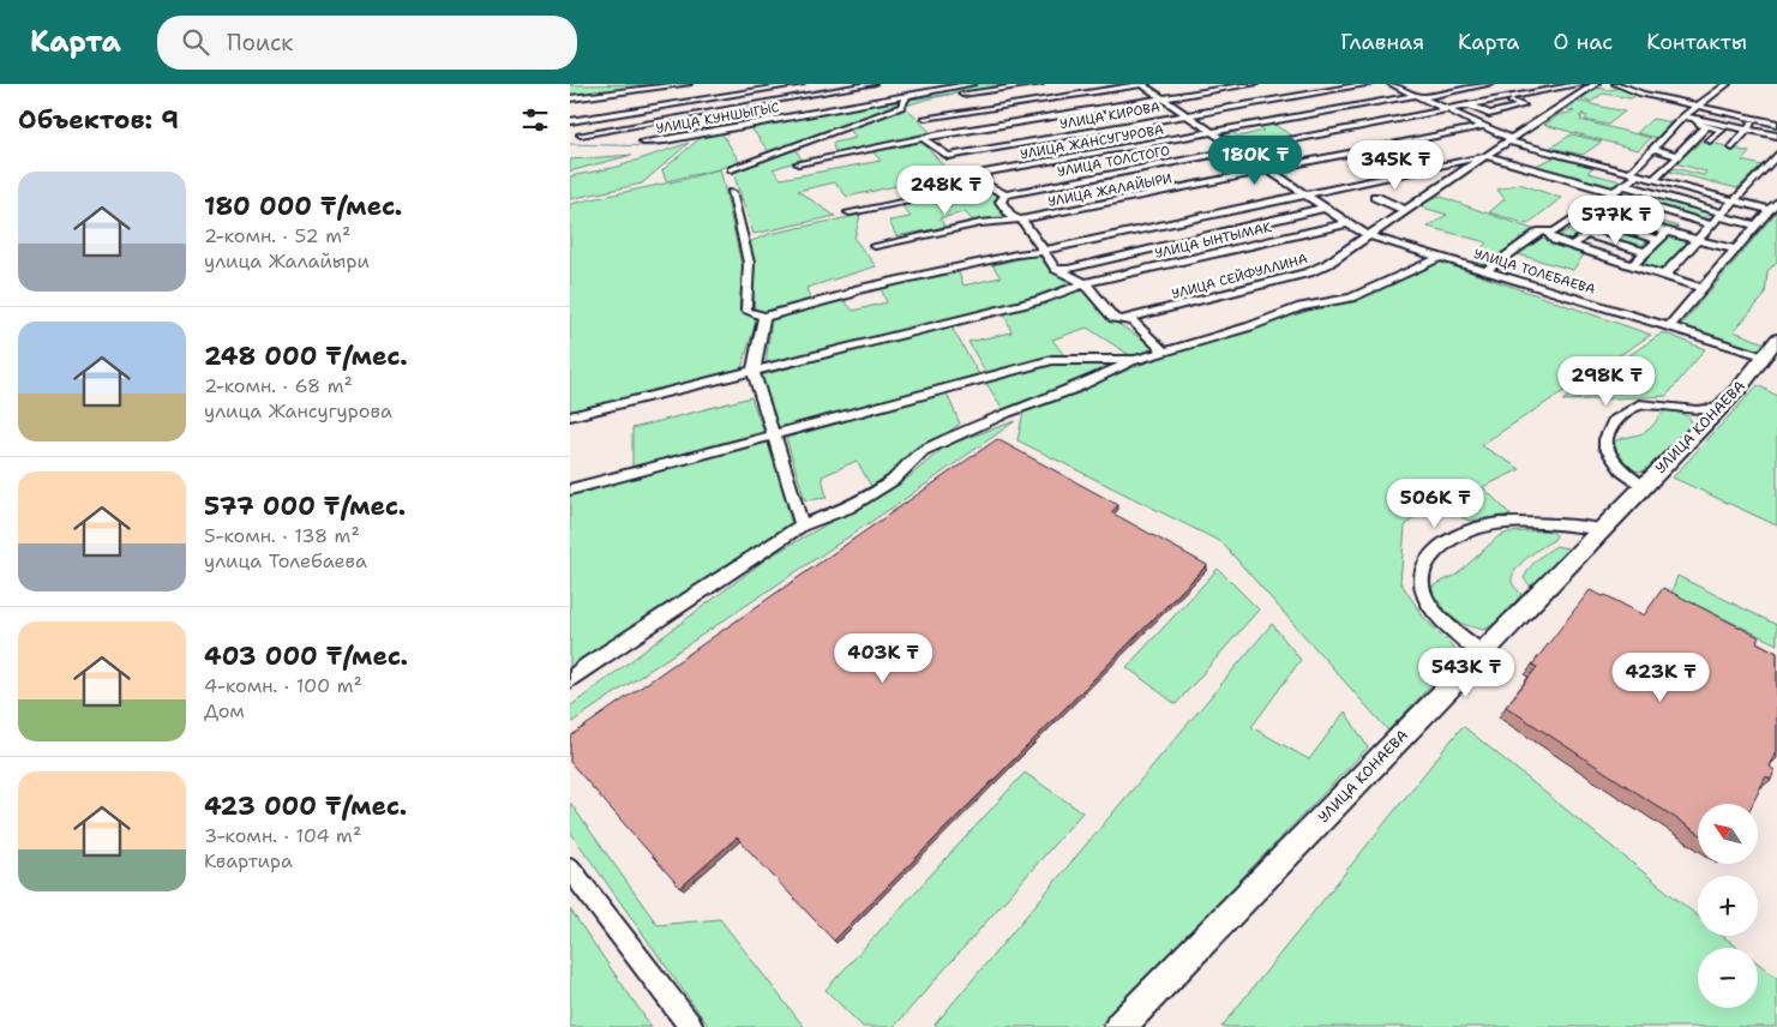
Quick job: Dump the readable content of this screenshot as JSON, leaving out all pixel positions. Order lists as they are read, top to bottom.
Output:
{
  "streets": {
    "main road": ["УЛИЦА КОНАЕВА"],
    "street": [
      "УЛИЦА КИРОВА",
      "УЛИЦА КУНШЫГЫС",
      "УЛИЦА ЖАНСУГУРОВА",
      "УЛИЦА ТОЛСТОГО",
      "УЛИЦА ЖАЛАЙЫРИ",
      "УЛИЦА ЫНТЫМАК",
      "УЛИЦА ТОЛЕБАЕВА",
      "УЛИЦА СЕЙФУЛЛИНА"
    ]
  },
  "crossings": [
    ["УЛИЦА КИРОВА", "УЛИЦА ТОЛЕБАЕВА"],
    ["УЛИЦА ЖАНСУГУРОВА", "УЛИЦА ТОЛЕБАЕВА"],
    ["УЛИЦА ТОЛСТОГО", "УЛИЦА ТОЛЕБАЕВА"],
    ["УЛИЦА ЖАЛАЙЫРИ", "УЛИЦА ТОЛЕБАЕВА"],
    ["УЛИЦА ЫНТЫМАК", "УЛИЦА ТОЛЕБАЕВА"],
    ["УЛИЦА ТОЛЕБАЕВА", "УЛИЦА СЕЙФУЛЛИНА"],
    ["УЛИЦА ТОЛЕБАЕВА", "УЛИЦА КОНАЕВА"]
  ],
  "north": "top left",
  "page": {
    "header": "Карта",
    "search": "Поиск",
    "nav": [
      "Главная",
      "Карта",
      "О нас",
      "Контакты"
    ],
    "heading": "Объектов: 9",
    "price": [
      "180K ₸",
      "345K ₸",
      "248K ₸",
      "577K ₸",
      "298K ₸",
      "506K ₸",
      "403K ₸",
      "543K ₸",
      "423K ₸"
    ],
    "list": [
      {
        "name": "180 000 ₸/мес.",
        "note": "2-комн. · 52 m² · улица Жалайыри"
      },
      {
        "name": "248 000 ₸/мес.",
        "note": "2-комн. · 68 m² · улица Жансугурова"
      },
      {
        "name": "577 000 ₸/мес.",
        "note": "5-комн. · 138 m² · улица Толебаева"
      },
      {
        "name": "403 000 ₸/мес.",
        "note": "4-комн. · 100 m² · Дом"
      },
      {
        "name": "423 000 ₸/мес.",
        "note": "3-комн. · 104 m² · Квартира"
      }
    ],
    "map_buttons": ["+", "−"]
  }
}
